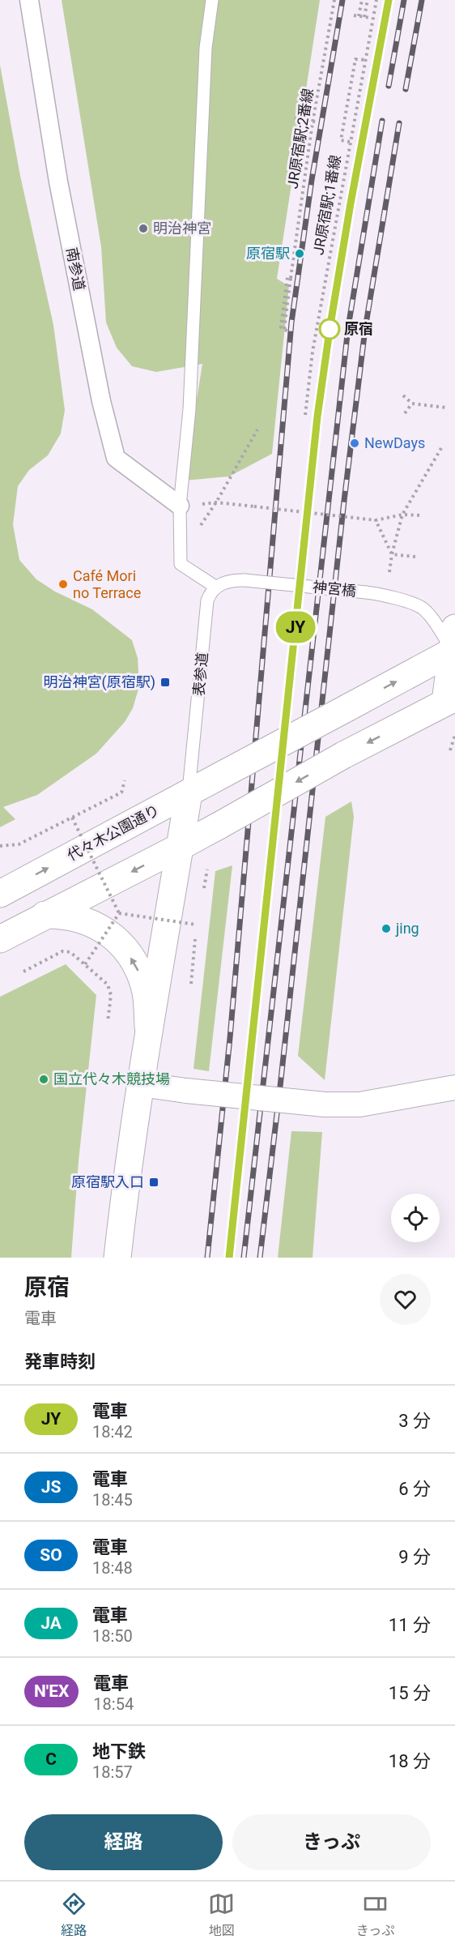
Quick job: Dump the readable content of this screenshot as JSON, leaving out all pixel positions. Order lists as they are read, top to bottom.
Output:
{
  "streets": {
    "main road": ["代々木公園通り"],
    "street": ["南参道"],
    "lane": ["神宮橋", "表参道"],
    "path": ["JR原宿駅;2番線", "JR原宿駅;1番線"]
  },
  "crossings": [
    ["神宮橋", "表参道"],
    ["神宮橋", "代々木公園通り"],
    ["表参道", "代々木公園通り"]
  ],
  "places": {
    "other": [
      "明治神宮",
      "原宿駅",
      "原宿",
      "NewDays",
      "Café Mori no Terrace",
      "jing",
      "国立代々木競技場"
    ],
    "transit": ["明治神宮(原宿駅)", "原宿駅入口"]
  },
  "page": {
    "on_map": "JY",
    "heading": [
      ["原宿", "電車"],
      "発車時刻"
    ],
    "list": [
      {
        "mark": "JY",
        "name": "電車",
        "note": "18:42",
        "value": "3 分"
      },
      {
        "mark": "JS",
        "name": "電車",
        "note": "18:45",
        "value": "6 分"
      },
      {
        "mark": "SO",
        "name": "電車",
        "note": "18:48",
        "value": "9 分"
      },
      {
        "mark": "JA",
        "name": "電車",
        "note": "18:50",
        "value": "11 分"
      },
      {
        "mark": "N'EX",
        "name": "電車",
        "note": "18:54",
        "value": "15 分"
      },
      {
        "mark": "C",
        "name": "地下鉄",
        "note": "18:57",
        "value": "18 分"
      }
    ],
    "buttons": ["経路", "きっぷ"],
    "tabs": ["経路", "地図", "きっぷ"]
  }
}
